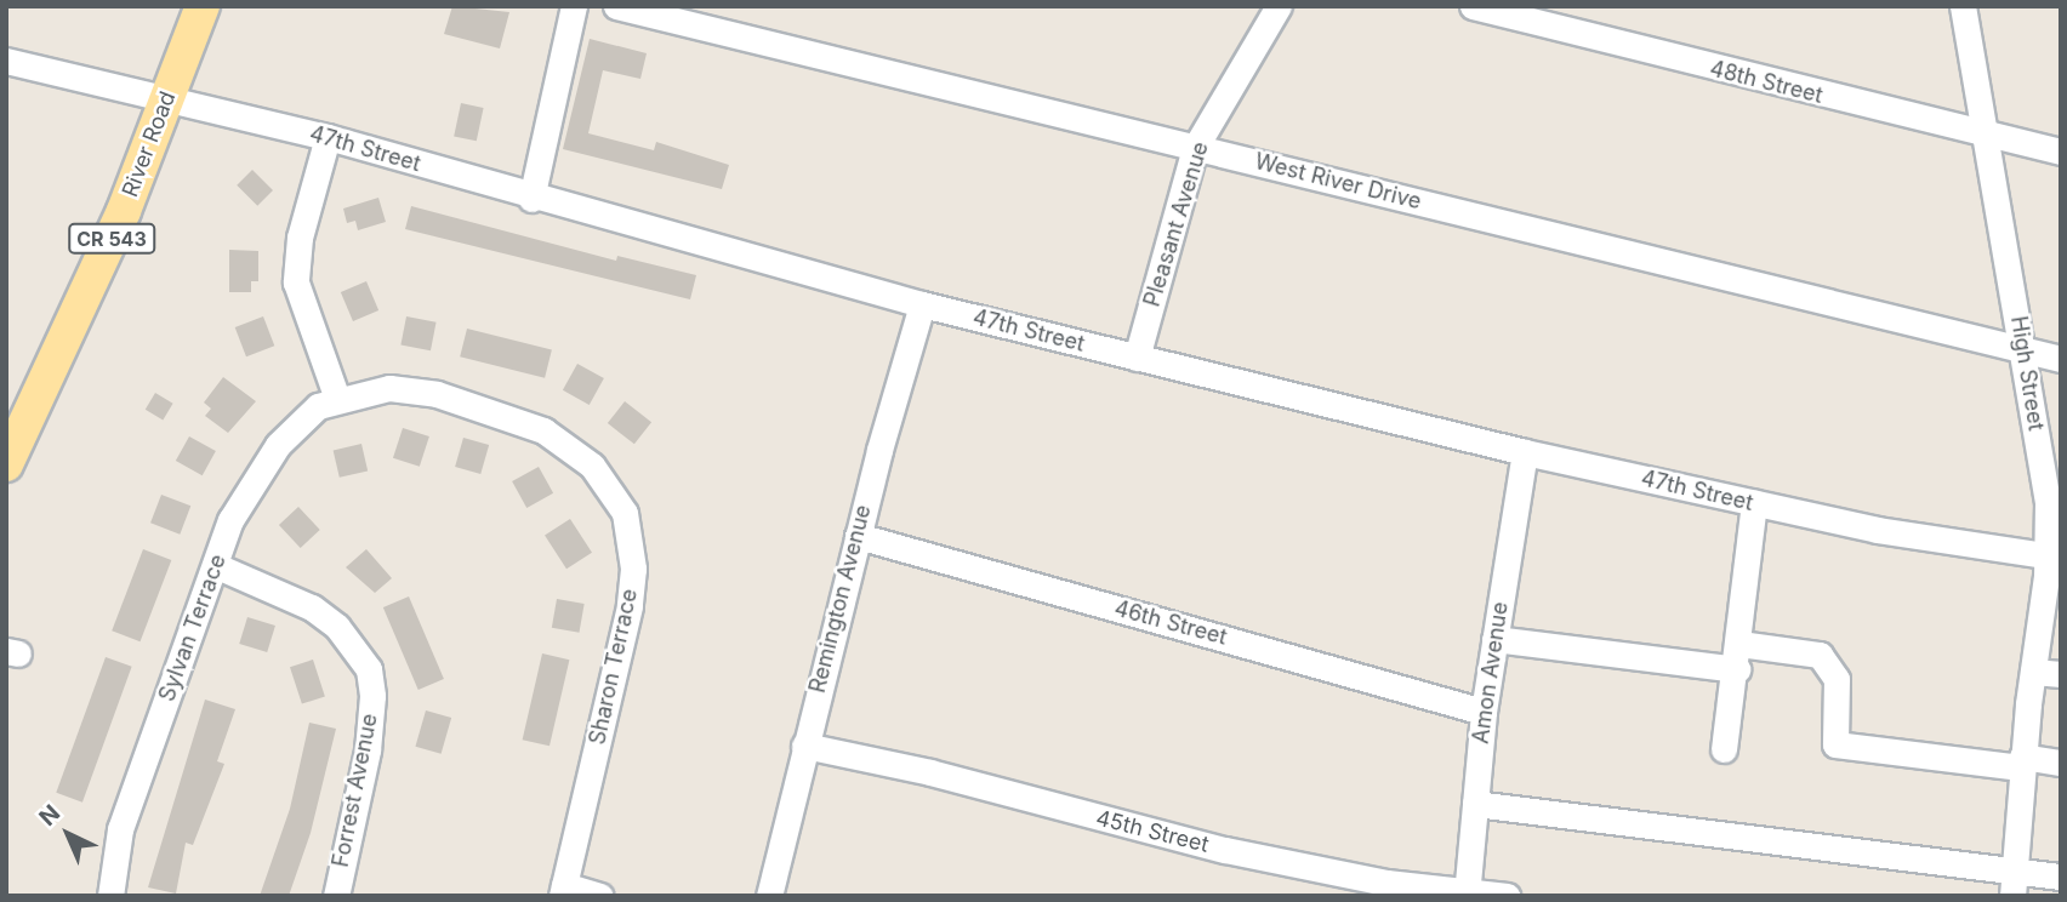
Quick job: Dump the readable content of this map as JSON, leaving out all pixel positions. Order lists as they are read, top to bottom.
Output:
{
  "streets": {
    "main road": ["River Road", "CR 543"],
    "street": [
      "48th Street",
      "47th Street",
      "West River Drive",
      "Pleasant Avenue",
      "High Street",
      "Remington Avenue",
      "46th Street",
      "Sylvan Terrace",
      "Sharon Terrace",
      "Amon Avenue",
      "Forrest Avenue",
      "45th Street"
    ]
  },
  "crossings": [
    ["48th Street", "High Street"],
    ["River Road", "47th Street"],
    ["47th Street", "Pleasant Avenue"],
    ["47th Street", "High Street"],
    ["47th Street", "Remington Avenue"],
    ["47th Street", "Amon Avenue"],
    ["West River Drive", "Pleasant Avenue"],
    ["West River Drive", "High Street"],
    ["Remington Avenue", "46th Street"],
    ["Remington Avenue", "45th Street"],
    ["46th Street", "Amon Avenue"],
    ["Sylvan Terrace", "Sharon Terrace"],
    ["Sylvan Terrace", "Forrest Avenue"],
    ["Amon Avenue", "45th Street"]
  ],
  "north": "top left"
}
